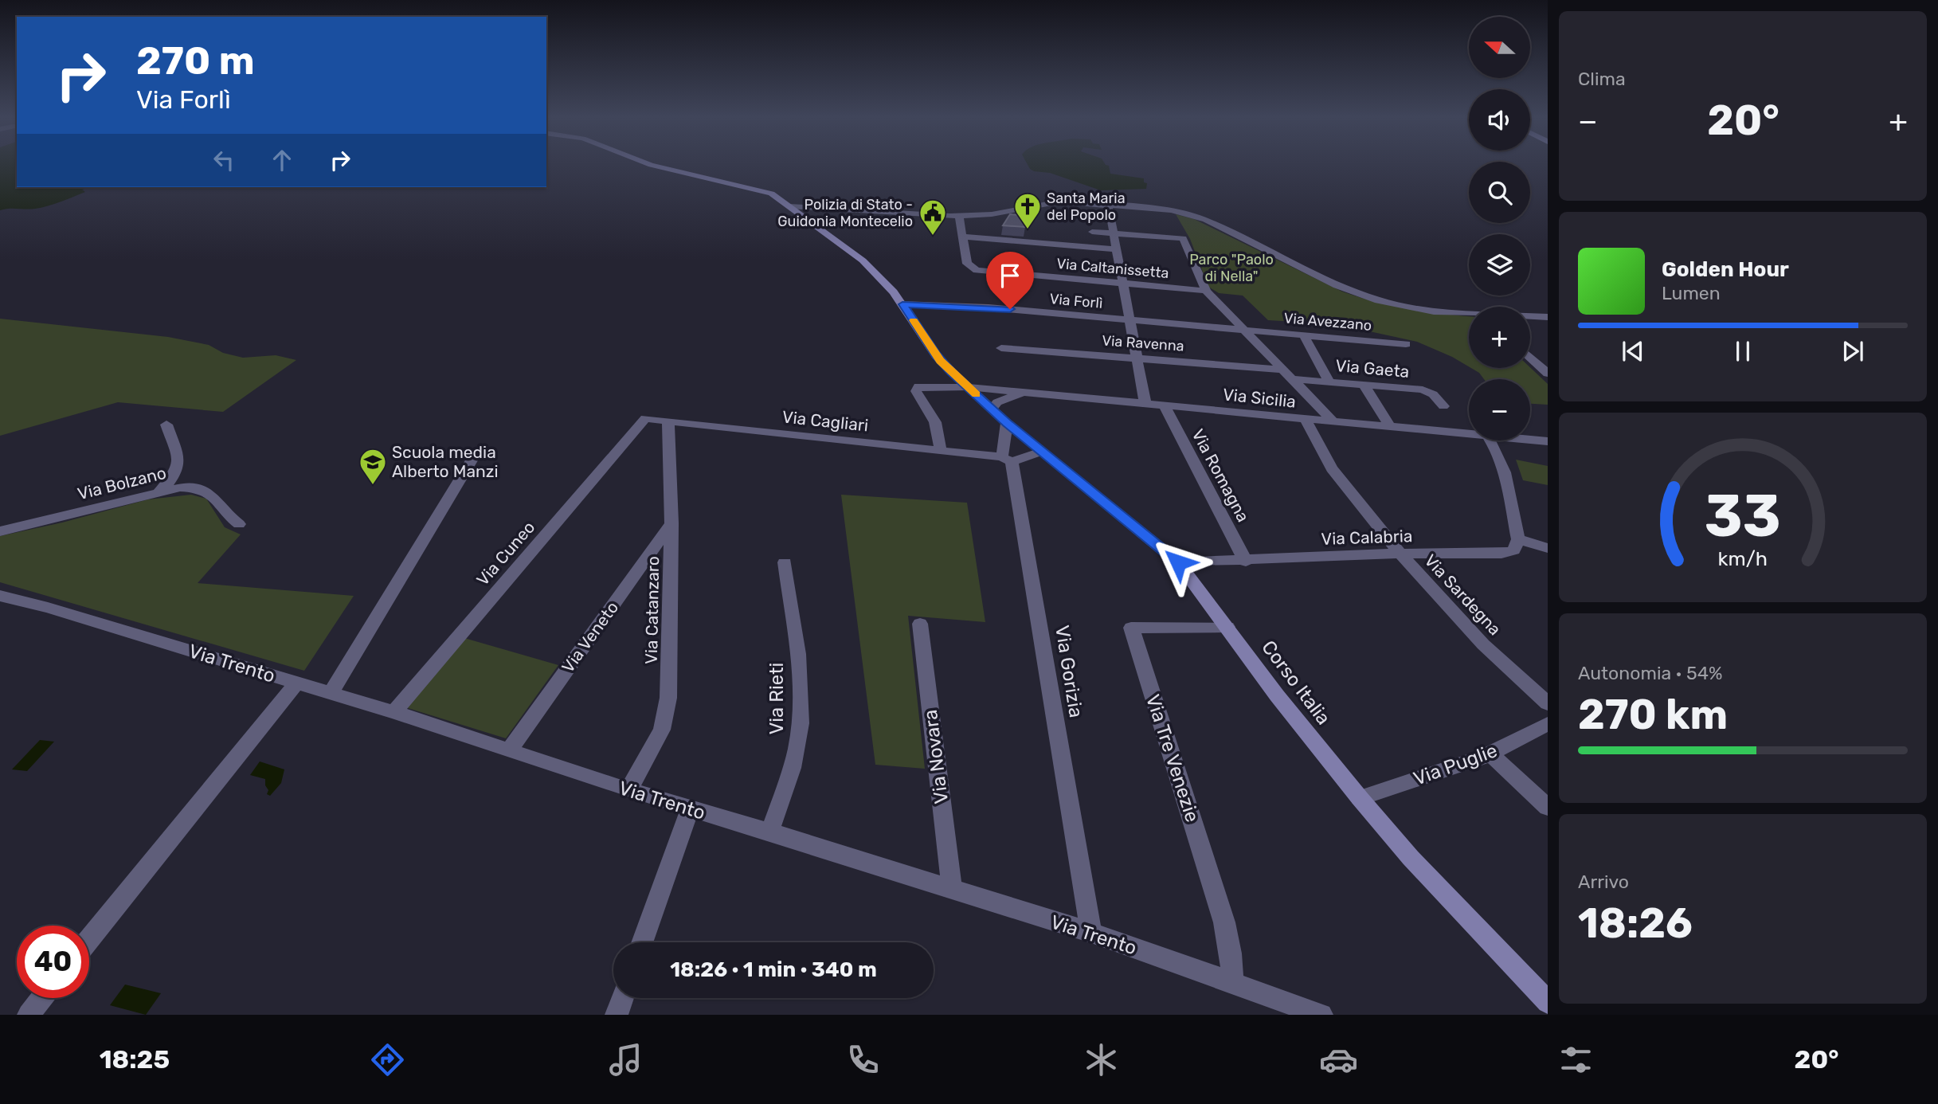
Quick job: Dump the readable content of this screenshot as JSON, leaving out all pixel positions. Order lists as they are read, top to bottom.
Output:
{
  "streets": {
    "street": [
      "Via Caltanissetta",
      "Via Forlì",
      "Via Avezzano",
      "Via Ravenna",
      "Via Gaeta",
      "Via Sicilia",
      "Via Cagliari",
      "Via Romagna",
      "Via Bolzano",
      "Via Calabria",
      "Via Cuneo",
      "Via Sardegna",
      "Via Catanzaro",
      "Via Veneto",
      "Via Trento",
      "Via Gorizia",
      "Corso Italia",
      "Via Rieti",
      "Via Novara",
      "Via Tre Venezie",
      "Via Puglie"
    ]
  },
  "crossings": [
    ["Via Forlì", "Via Avezzano"],
    ["Via Forlì", "Corso Italia"],
    ["Via Sicilia", "Via Cagliari"],
    ["Via Sicilia", "Via Romagna"],
    ["Via Sicilia", "Via Sardegna"],
    ["Via Sicilia", "Corso Italia"],
    ["Via Cagliari", "Via Cuneo"],
    ["Via Cagliari", "Via Catanzaro"],
    ["Via Cagliari", "Via Gorizia"],
    ["Via Romagna", "Via Calabria"],
    ["Via Calabria", "Via Sardegna"],
    ["Via Calabria", "Corso Italia"],
    ["Via Cuneo", "Via Trento"],
    ["Via Catanzaro", "Via Veneto"],
    ["Via Catanzaro", "Via Trento"],
    ["Via Veneto", "Via Trento"],
    ["Via Trento", "Via Gorizia"],
    ["Via Trento", "Via Rieti"],
    ["Via Trento", "Via Novara"],
    ["Via Trento", "Via Tre Venezie"],
    ["Via Gorizia", "Corso Italia"],
    ["Corso Italia", "Via Tre Venezie"],
    ["Corso Italia", "Via Puglie"]
  ],
  "parks": ["Parco \"Paolo di Nella\""],
  "places": {
    "church": ["Santa Maria del Popolo"],
    "public building": ["Polizia di Stato - Guidonia Montecelio"],
    "school or university": ["Scuola media Alberto Manzi"]
  },
  "north": "left",
  "page": {
    "tile": [
      "Clima",
      ["Autonomia · 54%", "270 km"],
      ["Arrivo", "18:26"]
    ],
    "map_buttons": ["+", "−"],
    "turn": ["270 m", "Via Forlì"],
    "heat": ["−", "20°", "+"],
    "song": ["Golden Hour", "Lumen"],
    "limit": "40",
    "trip": "18:26 · 1 min · 340 m",
    "tabs": ["18:25", "20°"],
    "gauge": ["33", "km/h"]
  }
}
